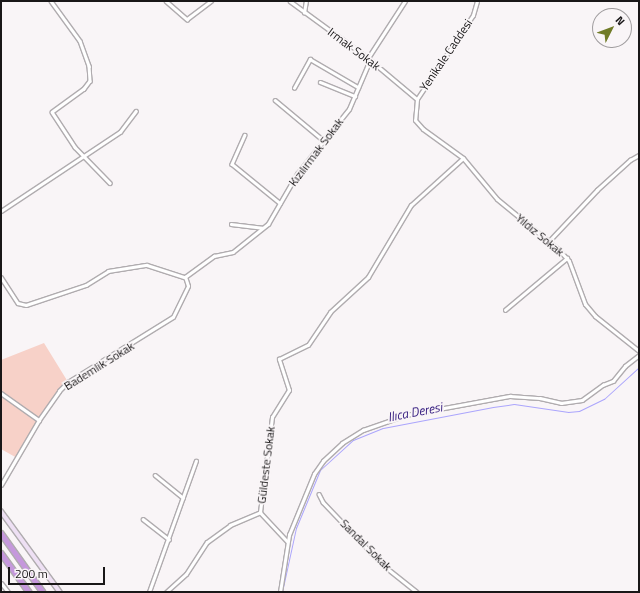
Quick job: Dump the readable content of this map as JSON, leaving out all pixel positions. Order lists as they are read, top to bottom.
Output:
{
  "streets": {
    "street": [
      "Irmak Sokak",
      "Yenikale Caddesi",
      "Kızılırmak Sokak",
      "Yıldız Sokak",
      "Bademlik Sokak",
      "Güldeste Sokak",
      "Sandal Sokak"
    ]
  },
  "crossings": [
    ["Irmak Sokak", "Yenikale Caddesi"],
    ["Irmak Sokak", "Kızılırmak Sokak"],
    ["Yenikale Caddesi", "Yıldız Sokak"],
    ["Yenikale Caddesi", "Güldeste Sokak"],
    ["Kızılırmak Sokak", "Bademlik Sokak"],
    ["Yıldız Sokak", "Güldeste Sokak"]
  ],
  "water": ["Ilıca Deresi"],
  "scale_bar": "200 m",
  "north": "top right"
}
